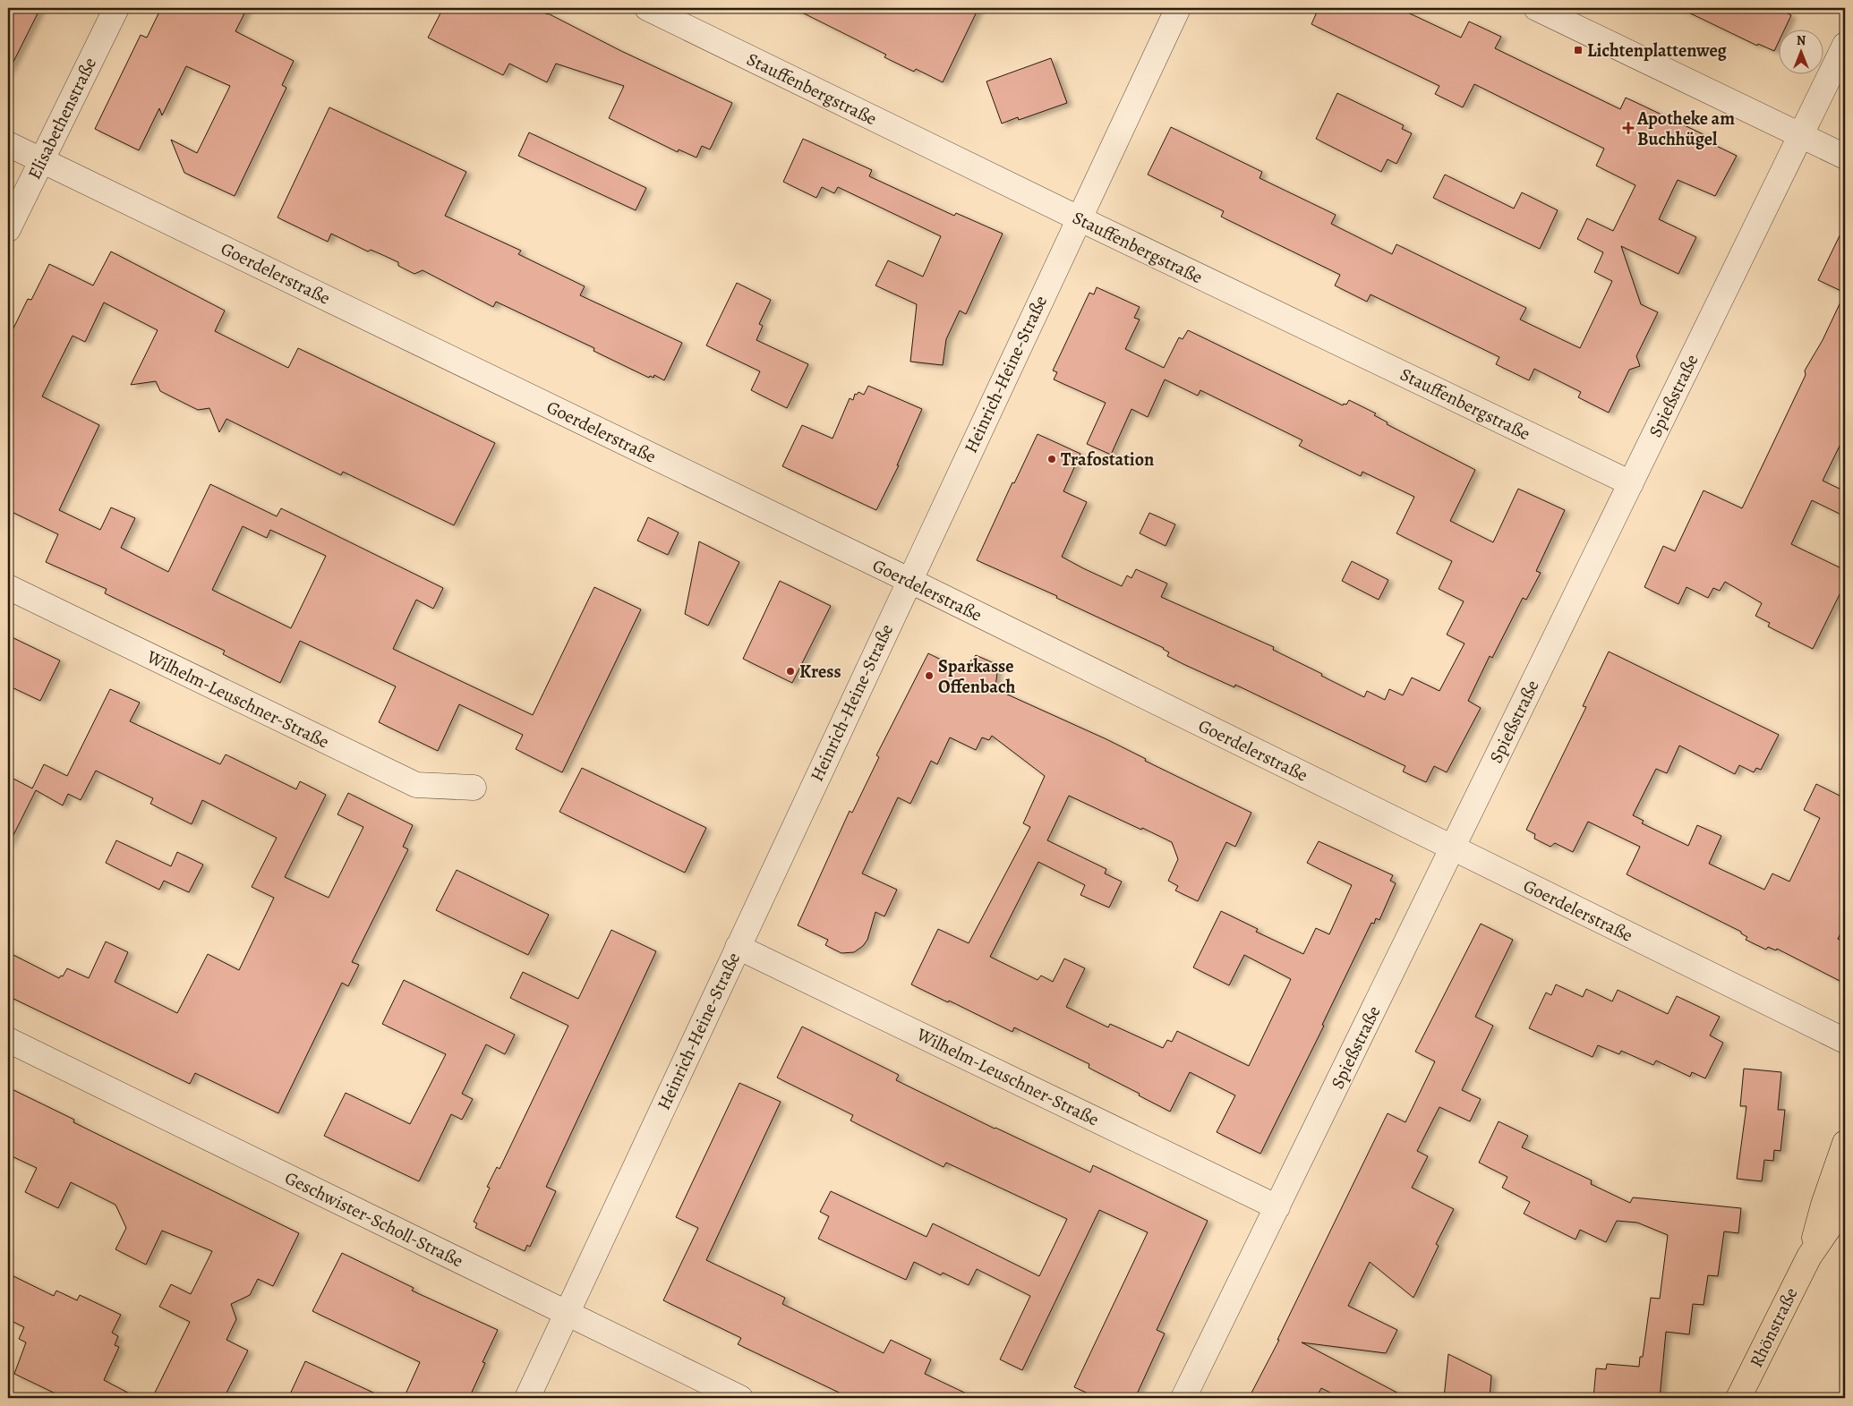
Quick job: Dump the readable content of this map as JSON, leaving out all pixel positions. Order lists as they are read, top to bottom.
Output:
{
  "streets": {
    "main road": ["Rhönstraße"],
    "street": [
      "Stauffenbergstraße",
      "Elisabethenstraße",
      "Goerdelerstraße",
      "Heinrich-Heine-Straße",
      "Spießstraße",
      "Wilhelm-Leuschner-Straße",
      "Geschwister-Scholl-Straße"
    ]
  },
  "crossings": [
    ["Stauffenbergstraße", "Heinrich-Heine-Straße"],
    ["Stauffenbergstraße", "Spießstraße"],
    ["Elisabethenstraße", "Goerdelerstraße"],
    ["Goerdelerstraße", "Heinrich-Heine-Straße"],
    ["Goerdelerstraße", "Spießstraße"],
    ["Heinrich-Heine-Straße", "Wilhelm-Leuschner-Straße"],
    ["Heinrich-Heine-Straße", "Geschwister-Scholl-Straße"],
    ["Spießstraße", "Wilhelm-Leuschner-Straße"]
  ],
  "places": {
    "transit": ["Lichtenplattenweg"],
    "health": ["Apotheke am Buchhügel"],
    "other": ["Trafostation", "Kress", "Sparkasse Offenbach"]
  },
  "north": "top"
}
